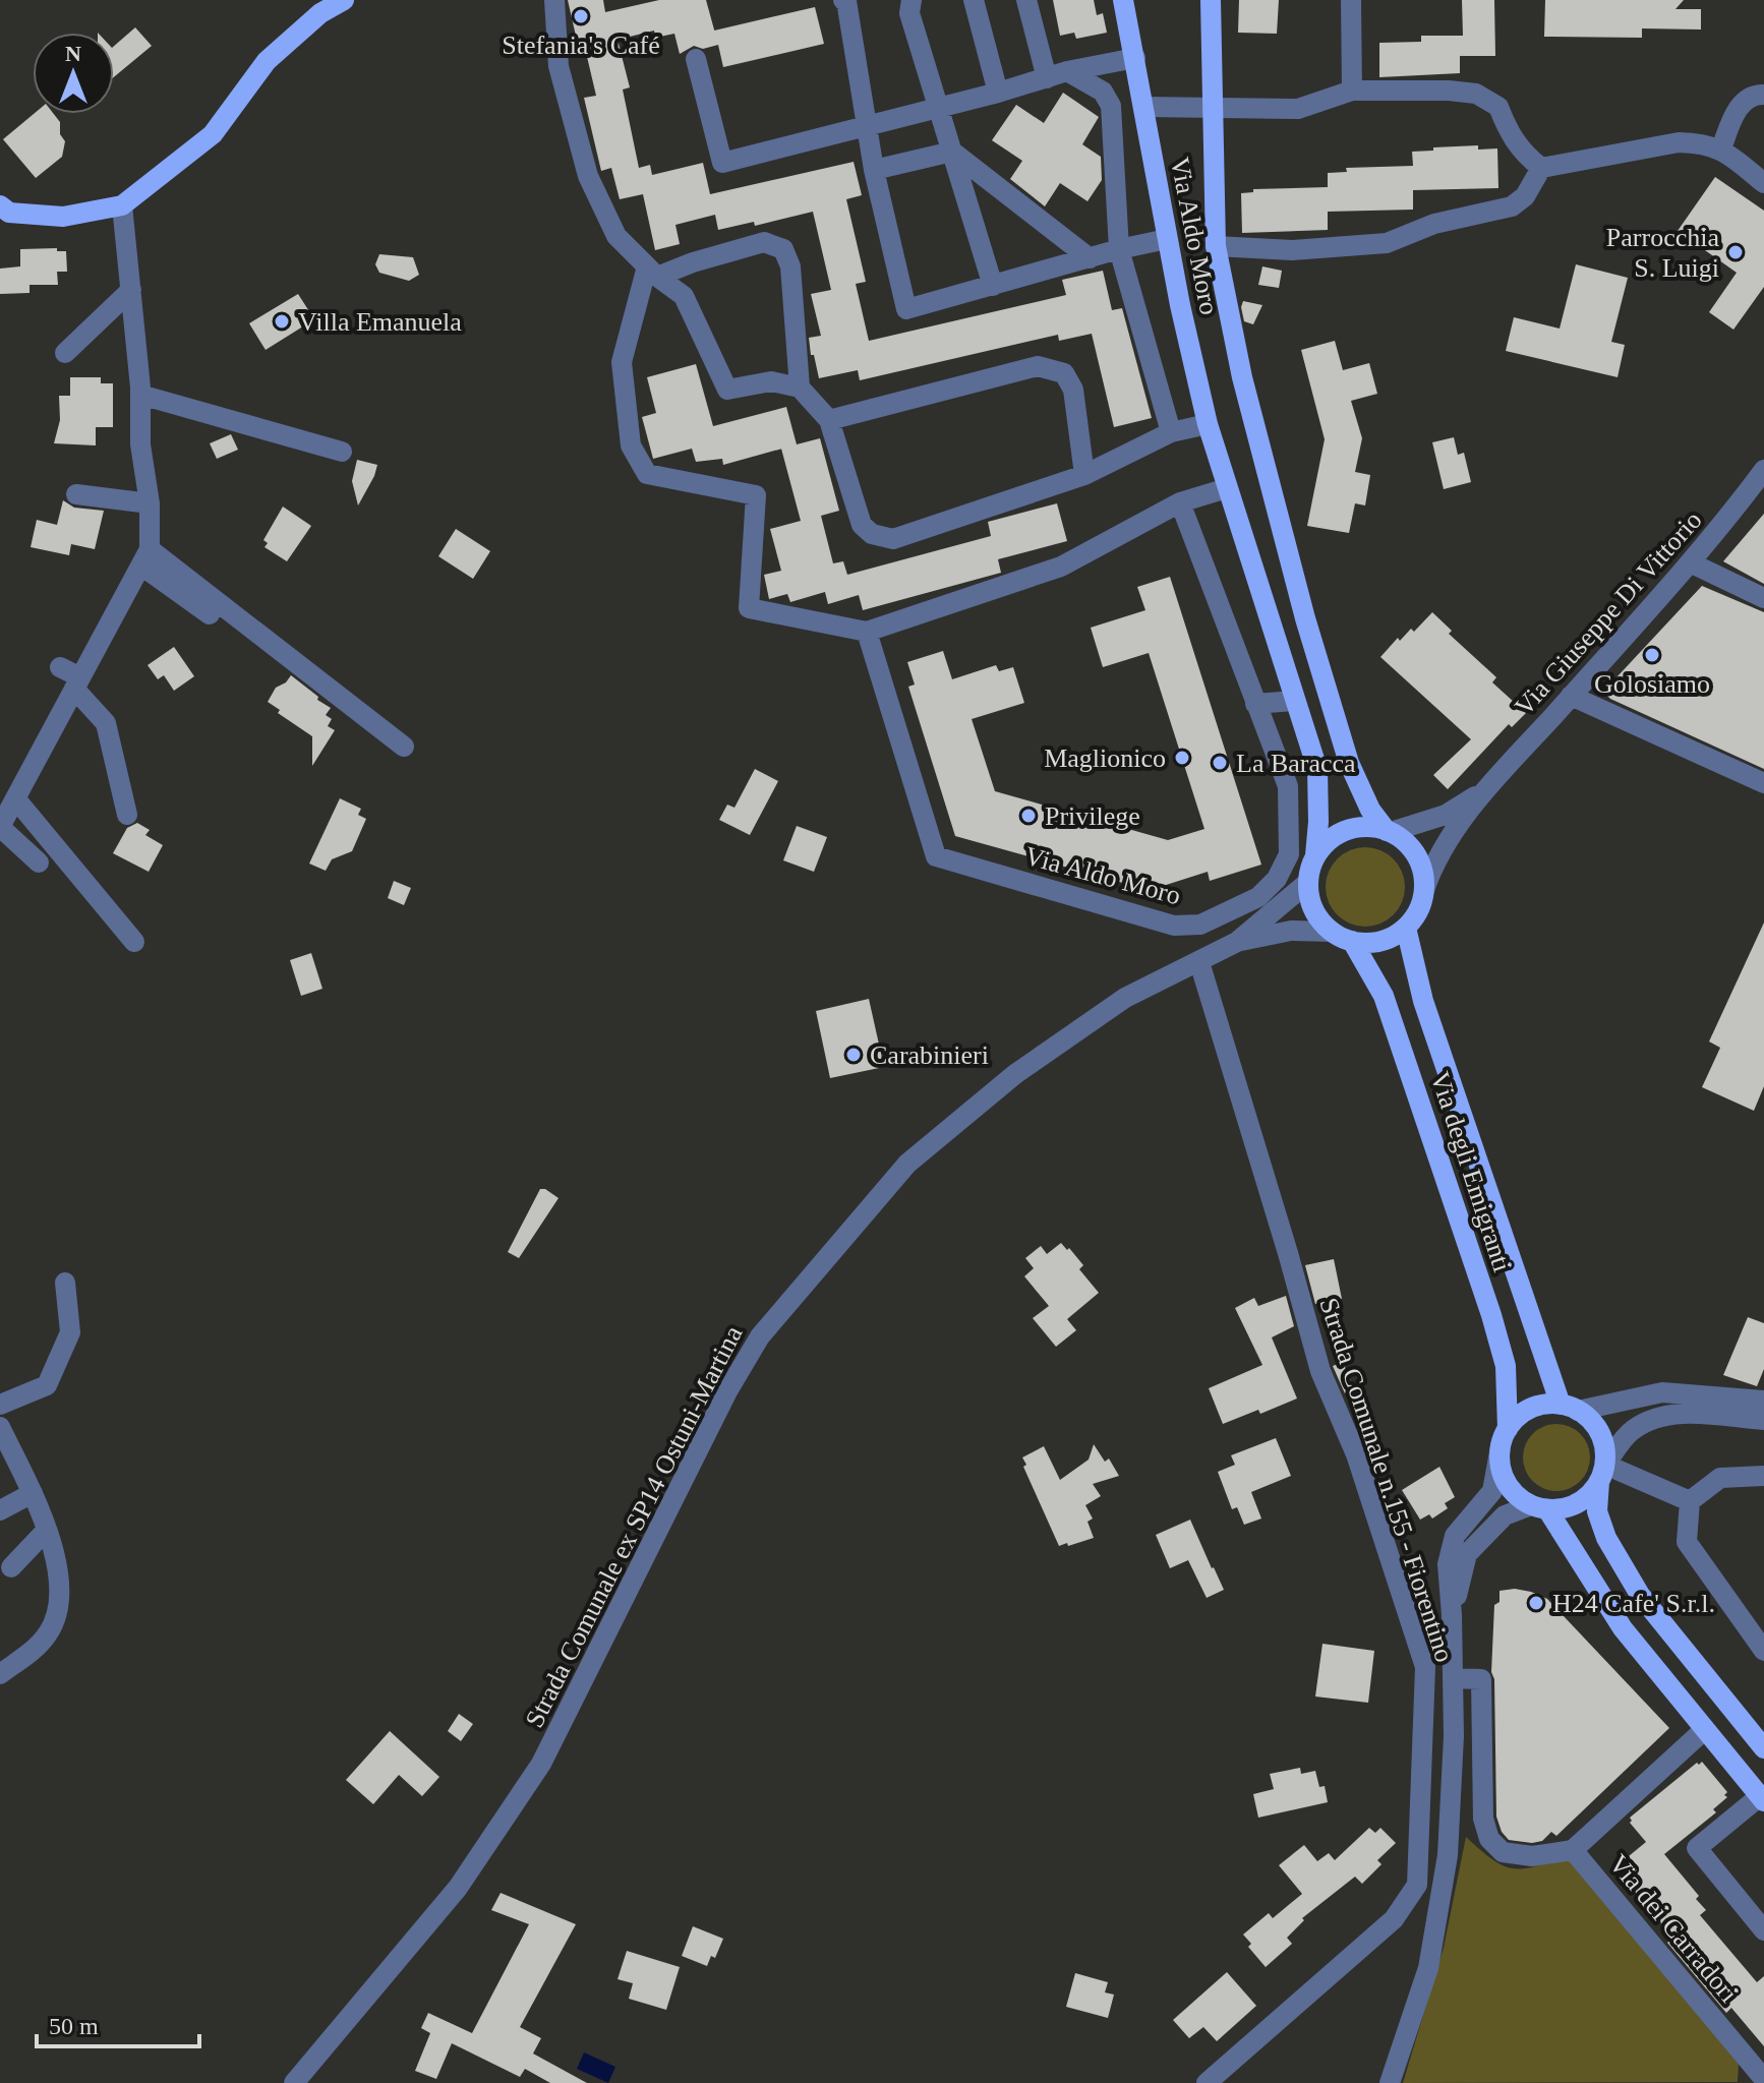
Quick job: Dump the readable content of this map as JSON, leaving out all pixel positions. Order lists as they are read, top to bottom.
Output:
{
  "streets": {
    "main road": ["Via Aldo Moro", "Via degli Emigranti"],
    "street": [
      "Via Giuseppe Di Vittorio",
      "Strada Comunale n.155 - Fiorentino",
      "Strada Comunale ex SP14 Ostuni-Martina",
      "Via dei Carradori"
    ]
  },
  "crossings": [
    ["Via Aldo Moro", "Via Giuseppe Di Vittorio"],
    ["Via Aldo Moro", "Via degli Emigranti"],
    ["Via Aldo Moro", "Strada Comunale ex SP14 Ostuni-Martina"],
    ["Via Giuseppe Di Vittorio", "Via degli Emigranti"],
    ["Via Giuseppe Di Vittorio", "Strada Comunale ex SP14 Ostuni-Martina"],
    ["Via degli Emigranti", "Strada Comunale ex SP14 Ostuni-Martina"],
    ["Strada Comunale n.155 - Fiorentino", "Strada Comunale ex SP14 Ostuni-Martina"]
  ],
  "places": [
    "Stefania's Café",
    "Parrocchia S. Luigi",
    "Villa Emanuela",
    "Golosiamo",
    "Maglionico",
    "La Baracca",
    "Privilege",
    "Carabinieri",
    "H24 Cafe' S.r.l."
  ],
  "scale_bar": "50 m",
  "north": "top"
}
